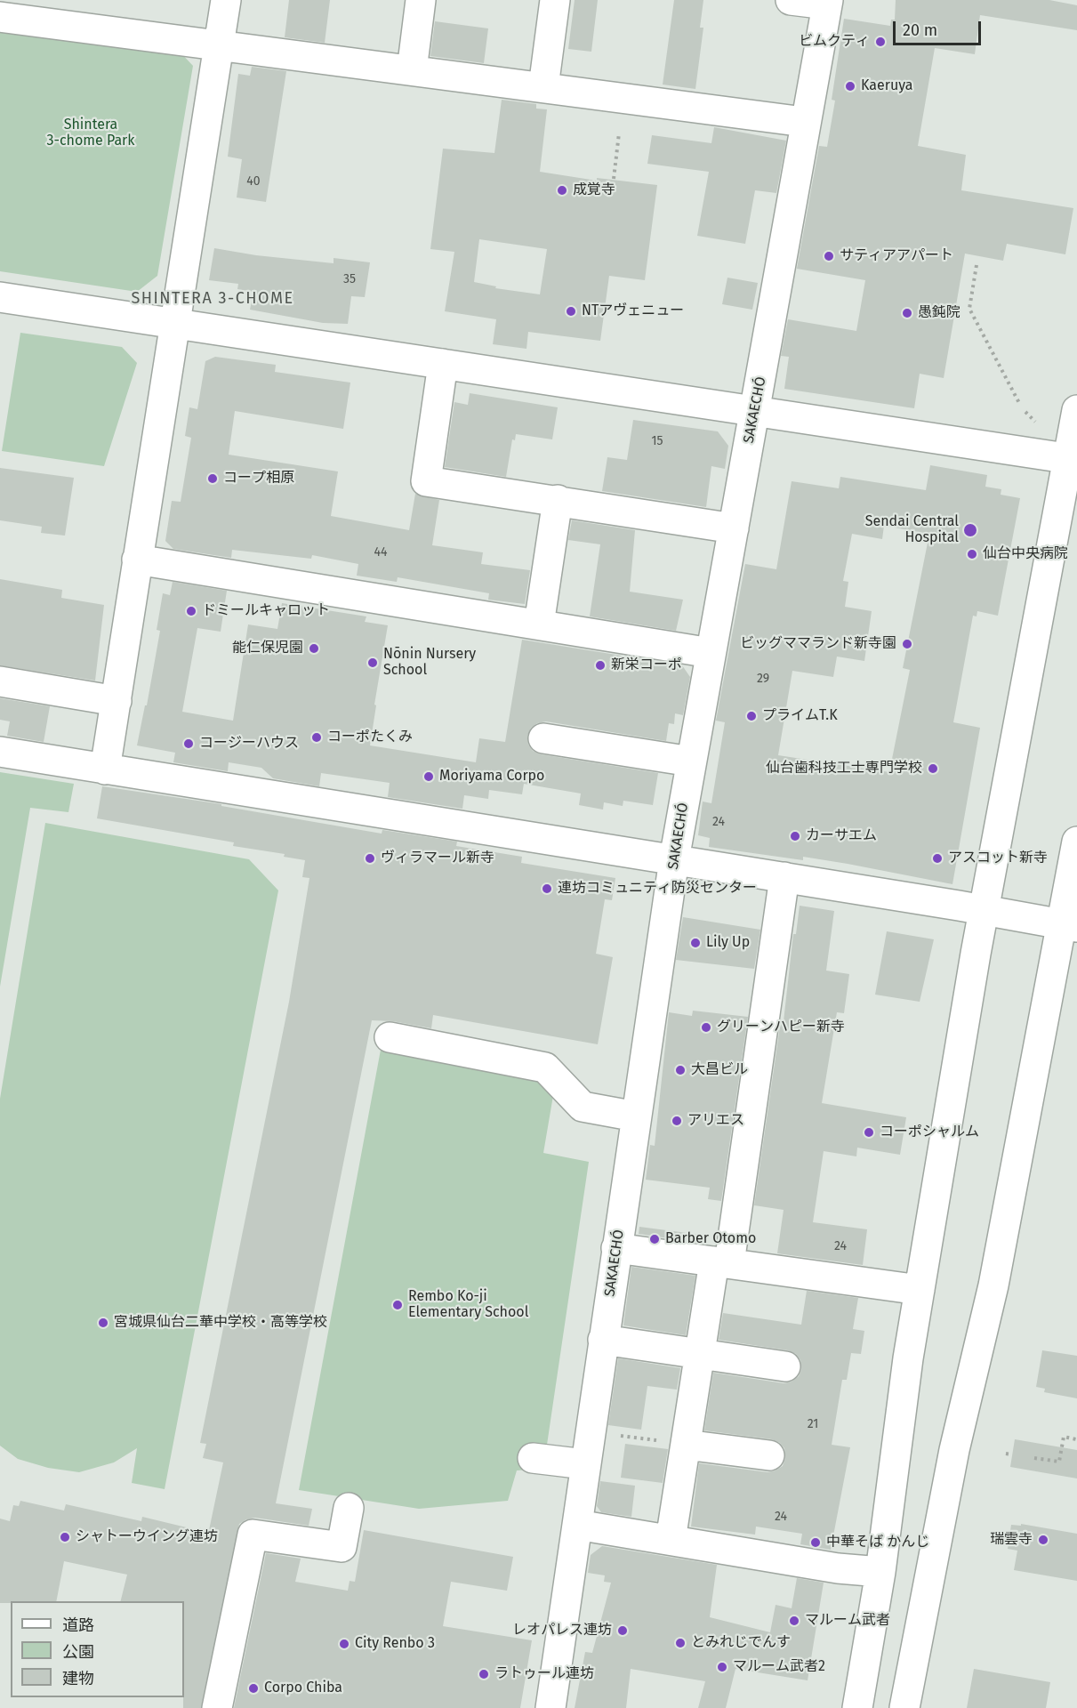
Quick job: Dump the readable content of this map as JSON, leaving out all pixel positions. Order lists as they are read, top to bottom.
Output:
{
  "streets": {
    "street": ["SAKAECHÓ"]
  },
  "districts": ["SHINTERA 3-CHOME"],
  "parks": ["Shintera 3-chome Park"],
  "places": [
    "ビムクティ",
    "Kaeruya",
    "成覚寺",
    "サティアアパート",
    "NTアヴェニュー",
    "愚鈍院",
    "コープ相原",
    "Sendai Central Hospital",
    "仙台中央病院",
    "ドミールキャロット",
    "ビッグママランド新寺園",
    "能仁保児園",
    "Nōnin Nursery School",
    "新栄コーポ",
    "プライムT.K",
    "コーポたくみ",
    "コージーハウス",
    "仙台歯科技工士専門学校",
    "Moriyama Corpo",
    "カーサエム",
    "ヴィラマール新寺",
    "アスコット新寺",
    "連坊コミュニティ防災センター",
    "Lily Up",
    "グリーンハピー新寺",
    "大昌ビル",
    "アリエス",
    "コーポシャルム",
    "Barber Otomo",
    "Rembo Ko-ji Elementary School",
    "宮城県仙台二華中学校・高等学校",
    "シャトーウイング連坊",
    "瑞雲寺",
    "中華そば かんじ",
    "マルーム武者",
    "レオパレス連坊",
    "とみれじでんす",
    "City Renbo 3",
    "マルーム武者2",
    "ラトゥール連坊",
    "Corpo Chiba"
  ],
  "house_numbers": [
    "40",
    "35",
    "15",
    "44",
    "29",
    "24",
    "24",
    "21",
    "24"
  ],
  "legend": ["道路", "公園", "建物"],
  "scale_bar": "20 m"
}
